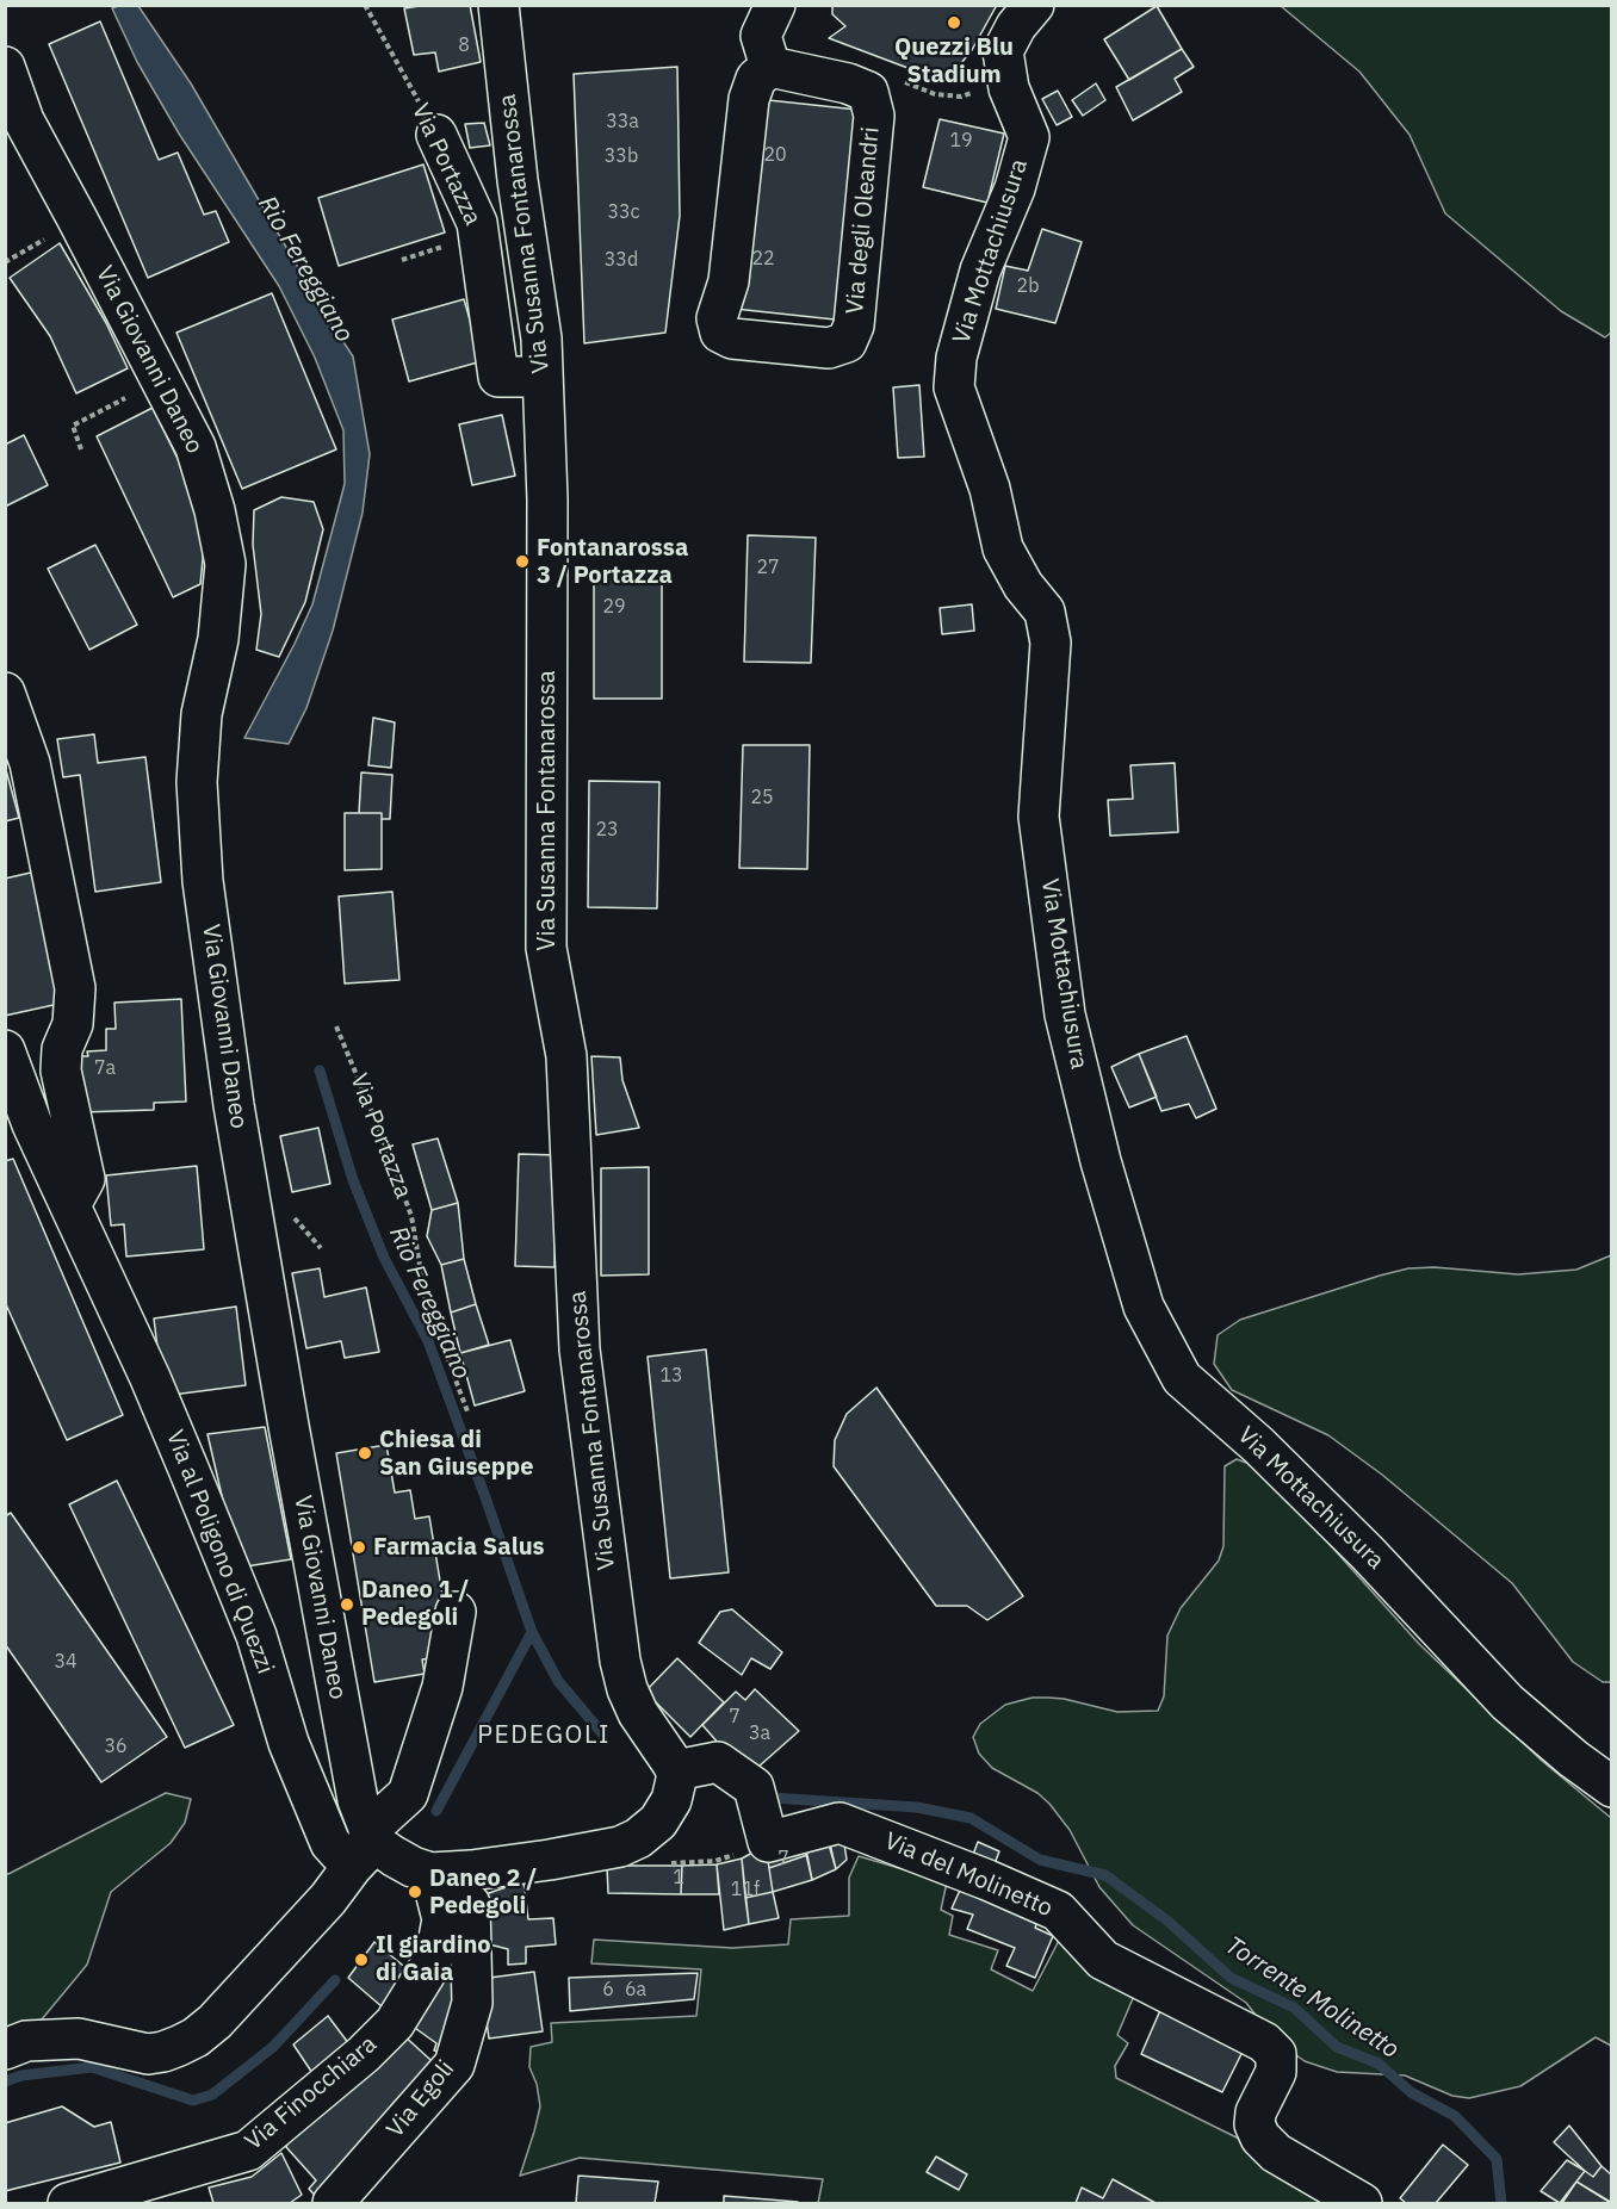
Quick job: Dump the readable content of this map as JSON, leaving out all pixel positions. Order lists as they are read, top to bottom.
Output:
{
  "streets": {
    "street": [
      "Via Portazza",
      "Via degli Oleandri",
      "Via Susanna Fontanarossa",
      "Via Mottachiusura",
      "Via Giovanni Daneo",
      "Via al Poligono di Quezzi",
      "Via del Molinetto",
      "Via Finocchiara",
      "Via Egoli"
    ]
  },
  "crossings": [
    ["Via Portazza", "Via Susanna Fontanarossa"],
    ["Via Susanna Fontanarossa", "Via del Molinetto"],
    ["Via Giovanni Daneo", "Via al Poligono di Quezzi"],
    ["Via Finocchiara", "Via Egoli"]
  ],
  "districts": ["PEDEGOLI"],
  "water": ["Rio Fereggiano", "Torrente Molinetto"],
  "places": [
    "Quezzi Blu Stadium",
    "Fontanarossa 3 / Portazza",
    "Chiesa di San Giuseppe",
    "Farmacia Salus",
    "Daneo 1 / Pedegoli",
    "Daneo 2 / Pedegoli",
    "Il giardino di Gaia"
  ],
  "house_numbers": [
    "8",
    "33a",
    "19",
    "20",
    "33b",
    "33c",
    "22",
    "33d",
    "2b",
    "27",
    "29",
    "25",
    "23",
    "7a",
    "13",
    "34",
    "7",
    "3a",
    "36",
    "7",
    "1",
    "11f",
    "6",
    "6a"
  ]
}
